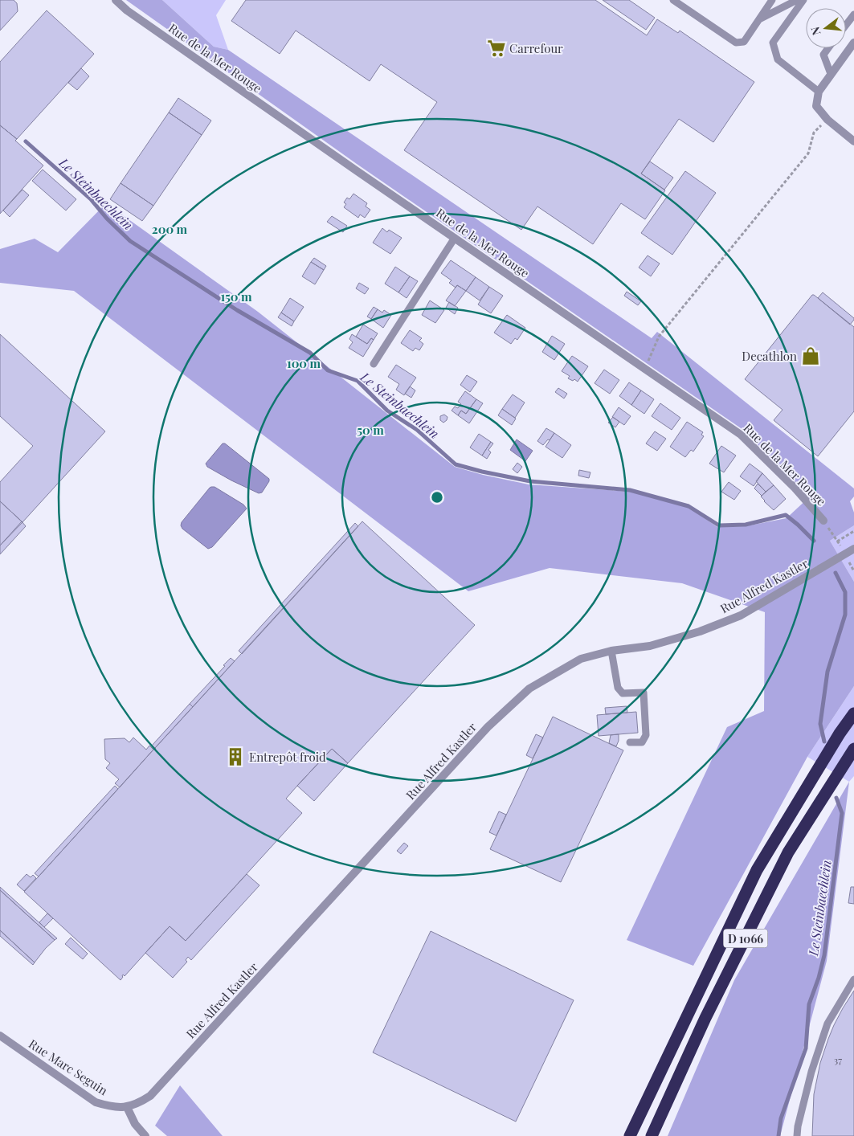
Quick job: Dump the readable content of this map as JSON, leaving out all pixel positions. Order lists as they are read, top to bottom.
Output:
{
  "streets": {
    "highway": ["D 1066"],
    "street": ["Rue de la Mer Rouge", "Rue Alfred Kastler", "Rue Marc Seguin"]
  },
  "crossings": [
    ["Rue Alfred Kastler", "Rue Marc Seguin"]
  ],
  "water": ["Le Steinbaechlein"],
  "places": {
    "supermarket": ["Carrefour"],
    "shop": ["Decathlon"],
    "building": ["Entrepôt froid"]
  },
  "house_numbers": ["37"],
  "north": "left",
  "rings": [
    "200 m",
    "150 m",
    "100 m",
    "50 m"
  ]
}
